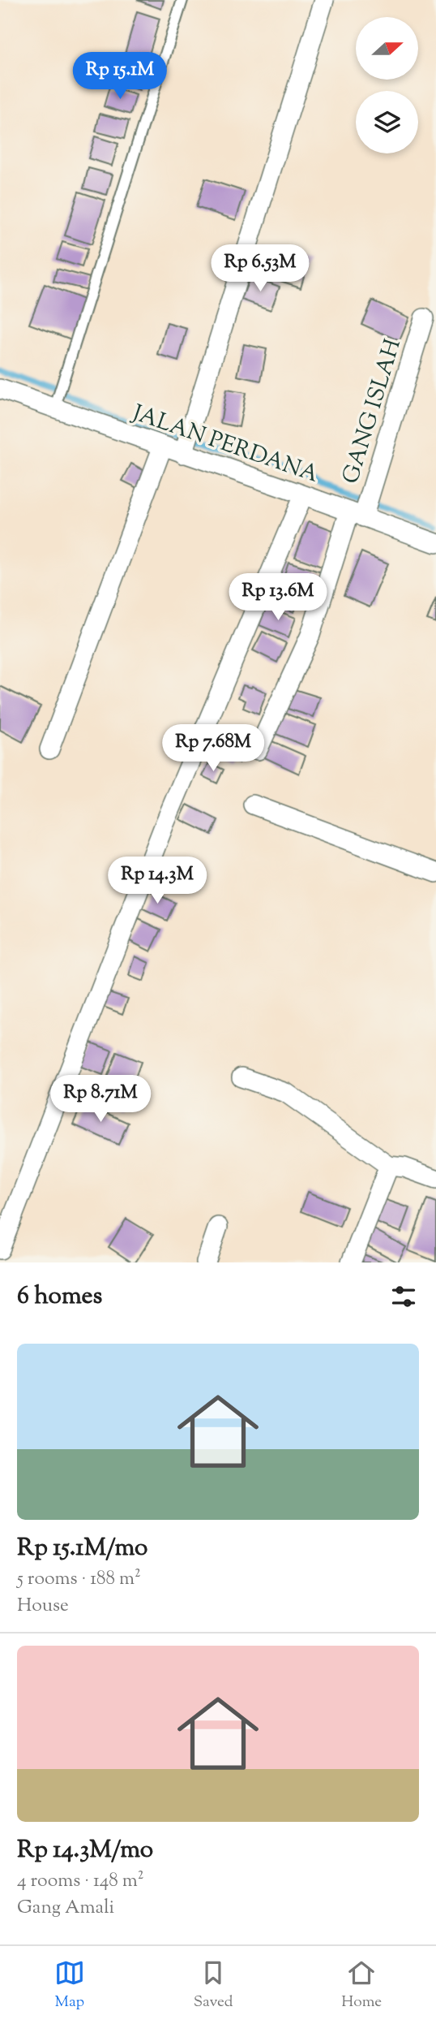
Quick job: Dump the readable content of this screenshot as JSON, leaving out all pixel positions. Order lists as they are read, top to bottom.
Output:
{
  "streets": {
    "street": ["GANG ISLAH", "JALAN PERDANA"]
  },
  "crossings": [
    ["GANG ISLAH", "JALAN PERDANA"]
  ],
  "north": "right",
  "page": {
    "price": [
      "Rp 15.1M",
      "Rp 6.53M",
      "Rp 13.6M",
      "Rp 7.68M",
      "Rp 14.3M",
      "Rp 8.71M"
    ],
    "heading": "6 homes",
    "list": [
      {
        "name": "Rp 15.1M/mo",
        "note": "5 rooms · 188 m² · House"
      },
      {
        "name": "Rp 14.3M/mo",
        "note": "4 rooms · 148 m² · Gang Amali"
      }
    ],
    "tabs": ["Map", "Saved", "Home"]
  }
}
